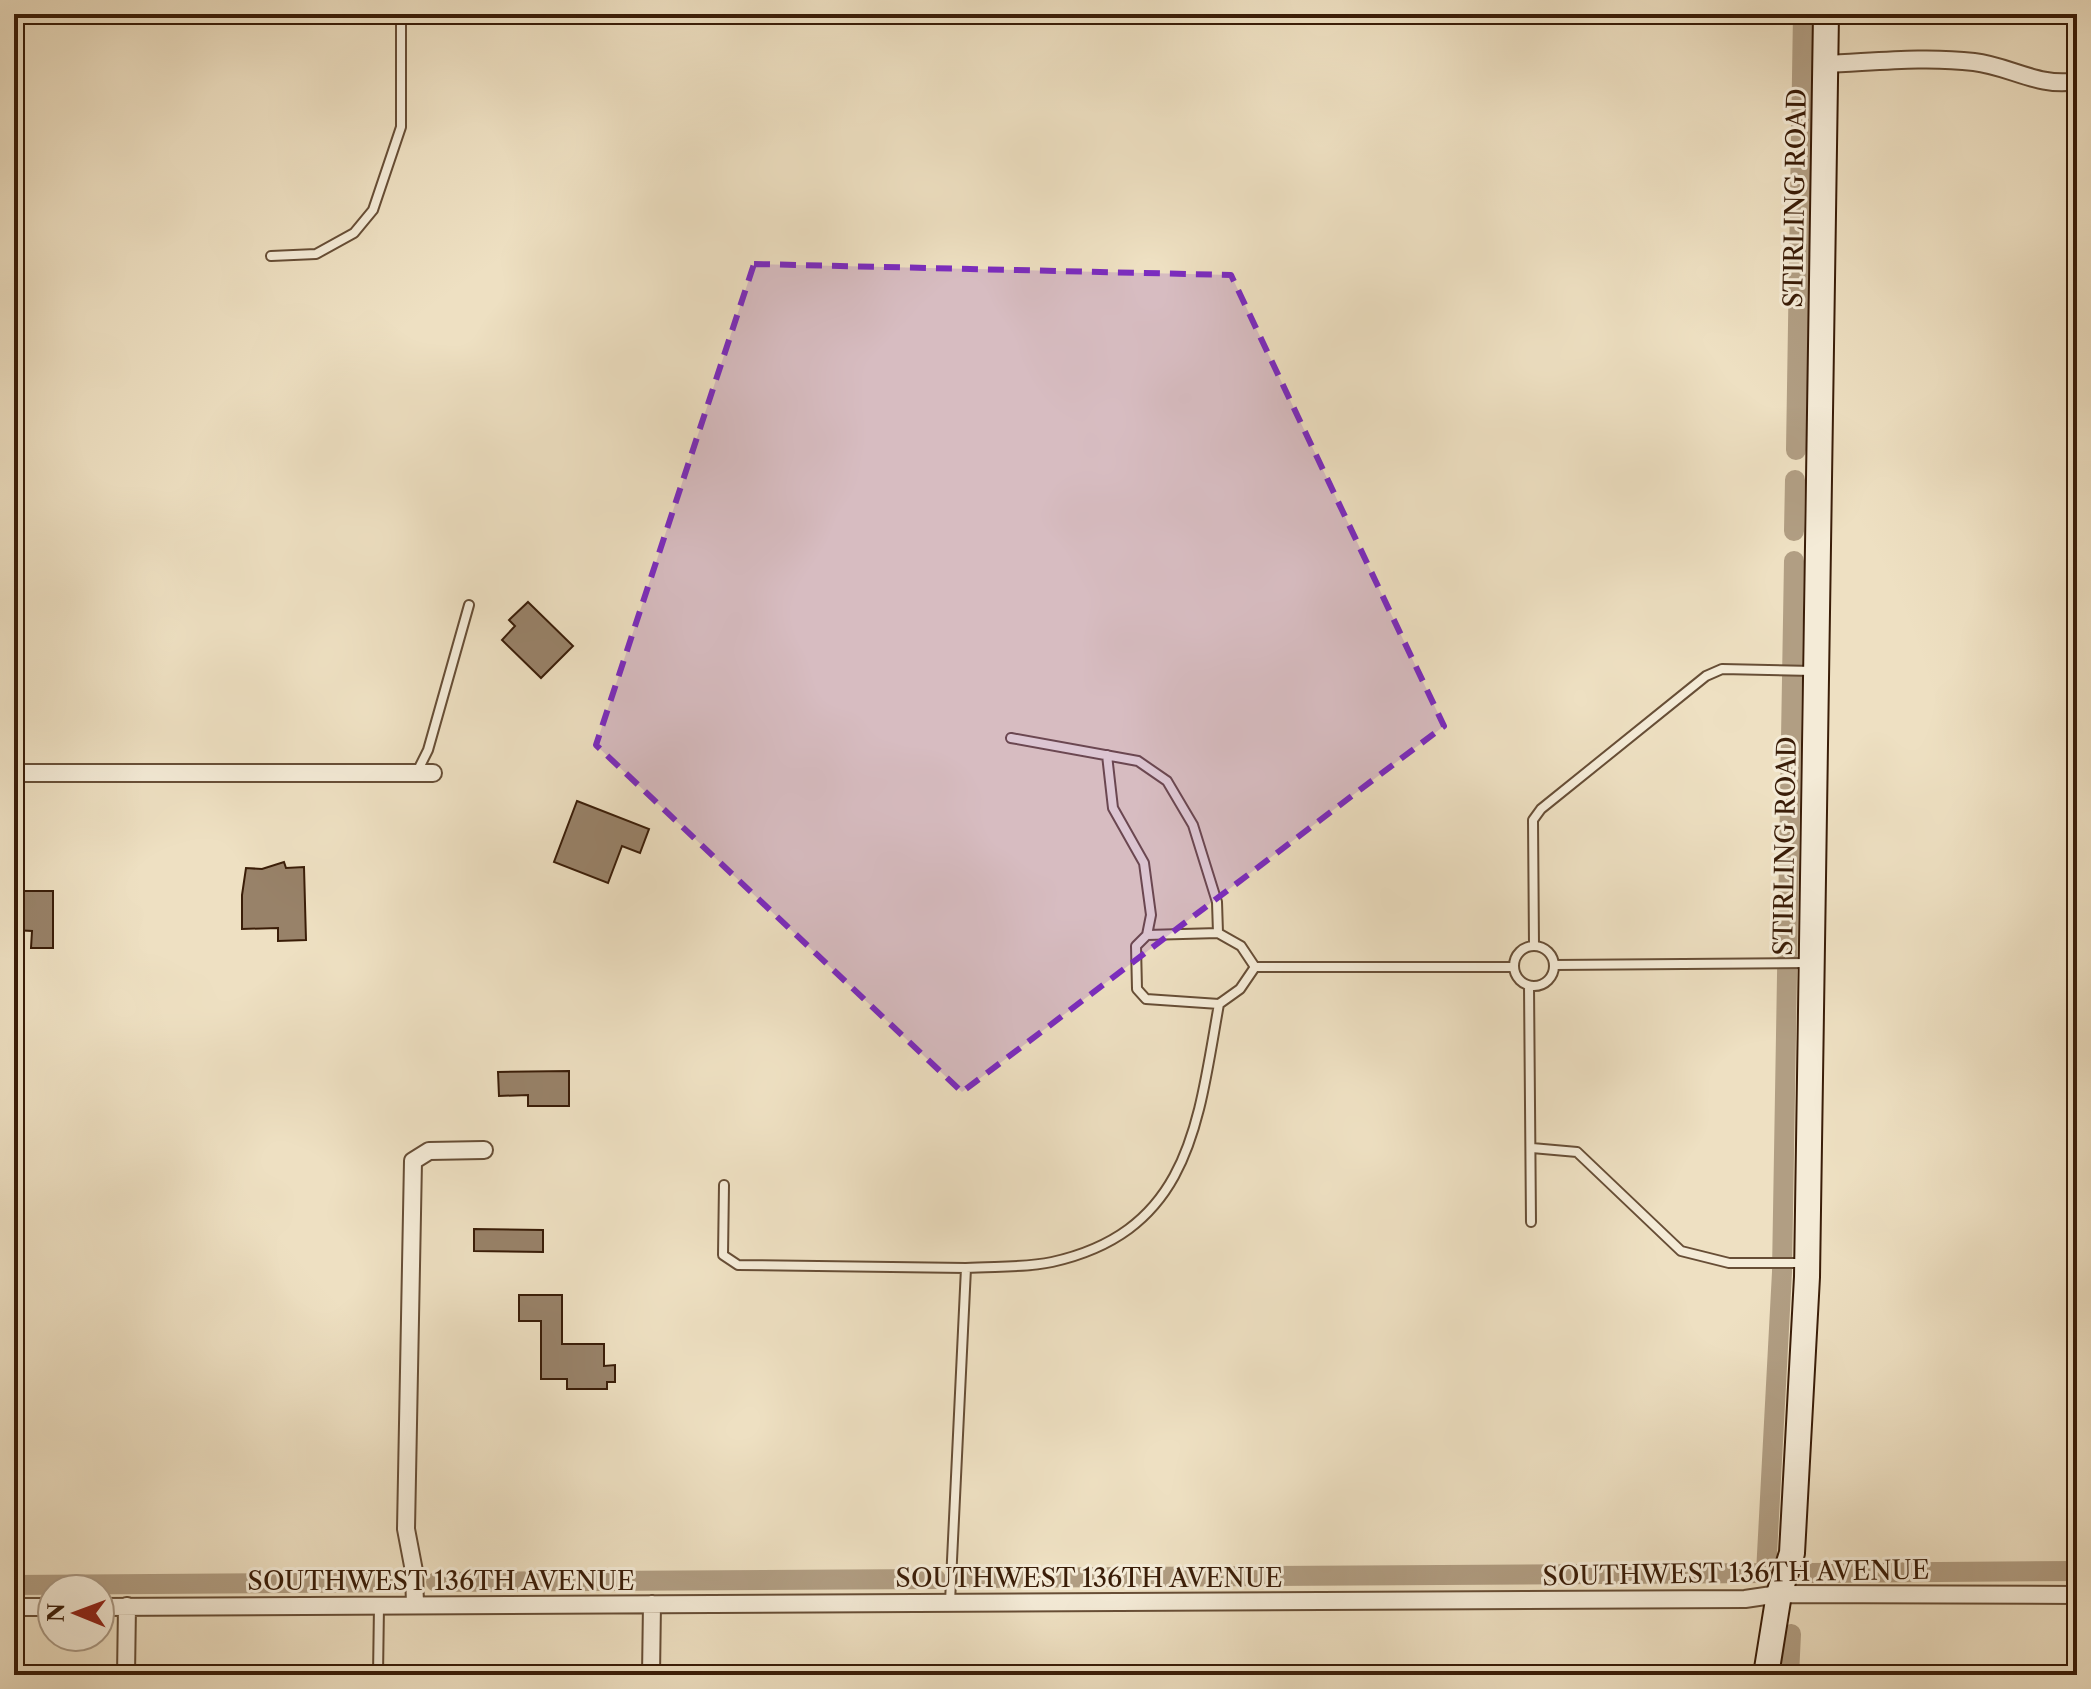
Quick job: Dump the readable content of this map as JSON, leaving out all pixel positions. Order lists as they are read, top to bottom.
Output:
{
  "streets": {
    "street": ["STIRLING ROAD", "SOUTHWEST 136TH AVENUE"]
  },
  "crossings": [
    ["STIRLING ROAD", "SOUTHWEST 136TH AVENUE"]
  ],
  "north": "left"
}
